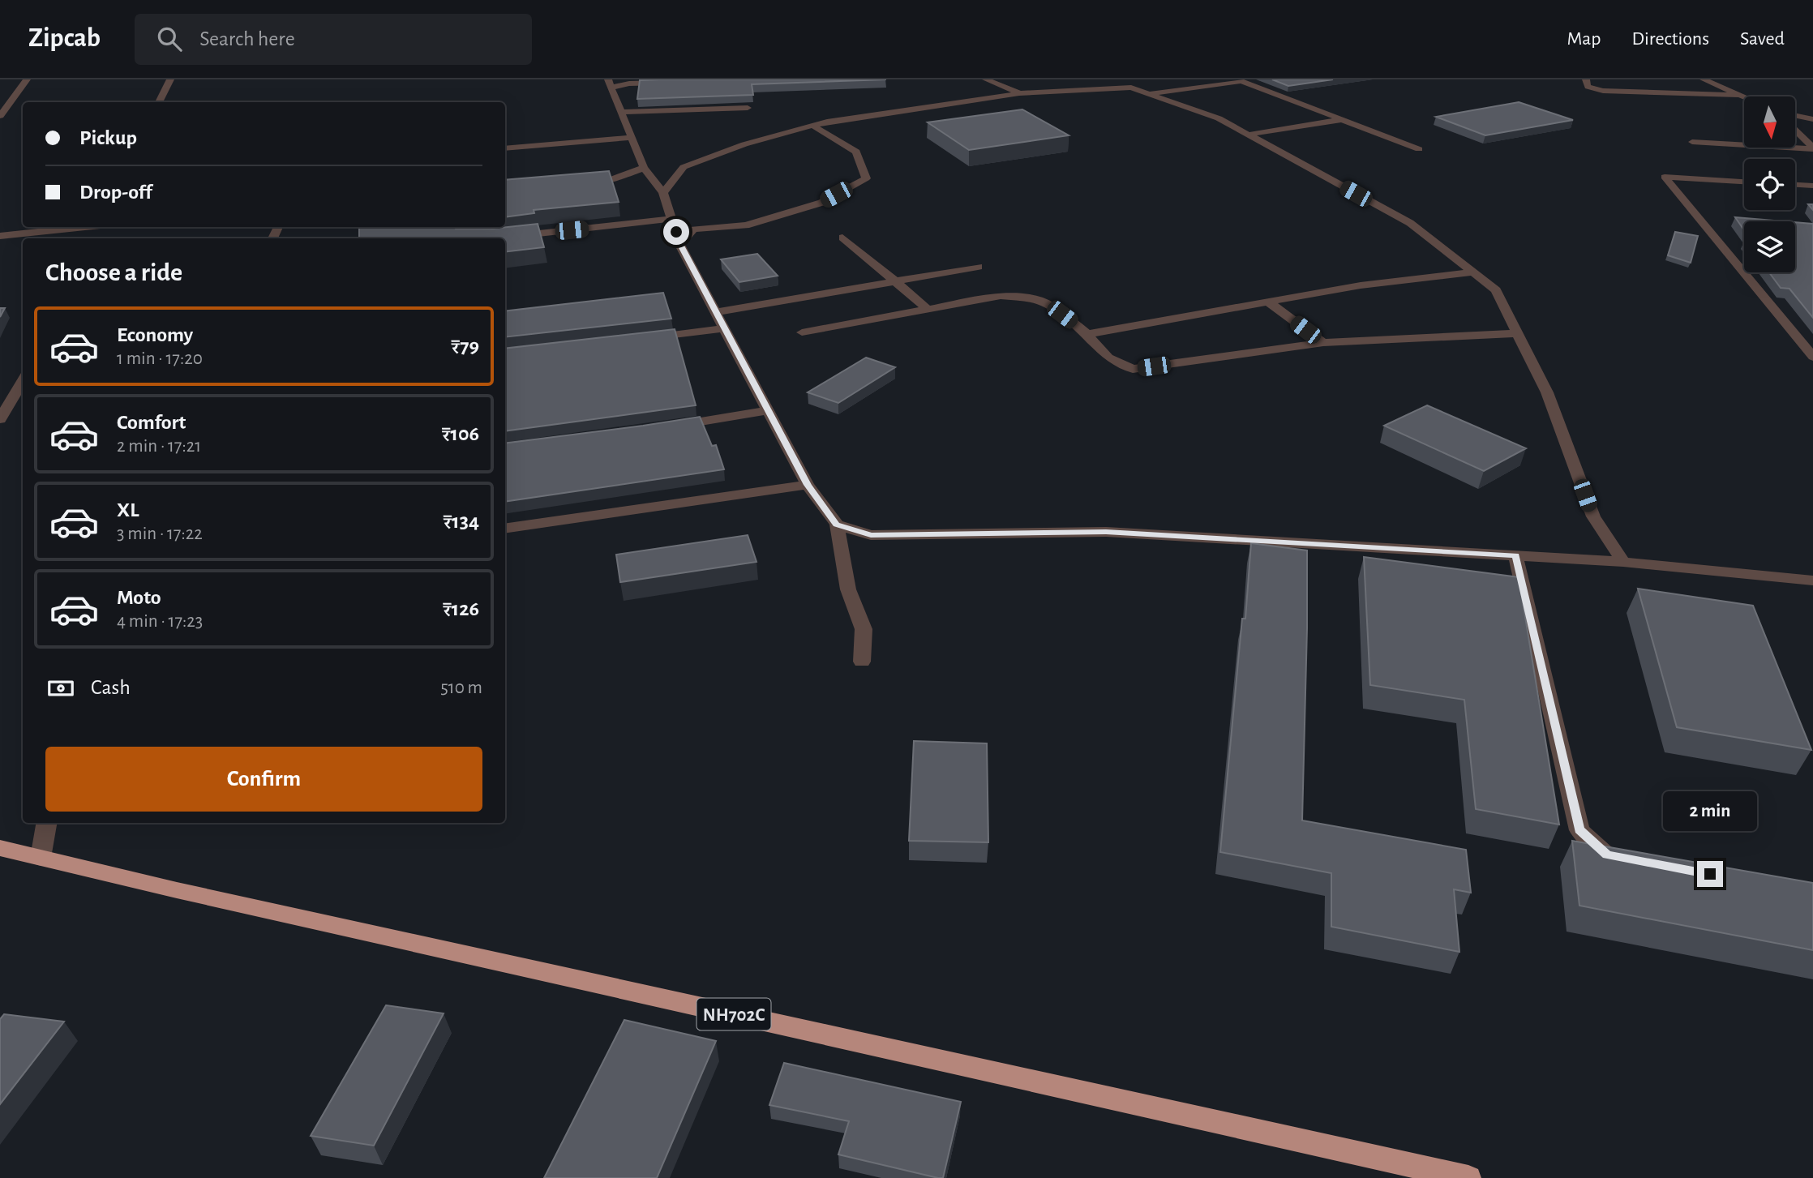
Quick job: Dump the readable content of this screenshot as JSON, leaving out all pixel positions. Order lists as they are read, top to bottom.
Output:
{
  "streets": {
    "highway": ["NH702C"]
  },
  "north": "bottom",
  "page": {
    "header": "Zipcab",
    "search": "Search here",
    "nav": ["Map", "Directions", "Saved"],
    "banner": ["Pickup", "Drop-off"],
    "heading": "Choose a ride",
    "list": [
      {
        "name": "Economy",
        "note": "1 min · 17:20",
        "value": "₹79"
      },
      {
        "name": "Comfort",
        "note": "2 min · 17:21",
        "value": "₹106"
      },
      {
        "name": "XL",
        "note": "3 min · 17:22",
        "value": "₹134"
      },
      {
        "name": "Moto",
        "note": "4 min · 17:23",
        "value": "₹126"
      }
    ],
    "pay": ["Cash", "510 m"],
    "buttons": "Confirm",
    "bubble": "2 min"
  }
}
